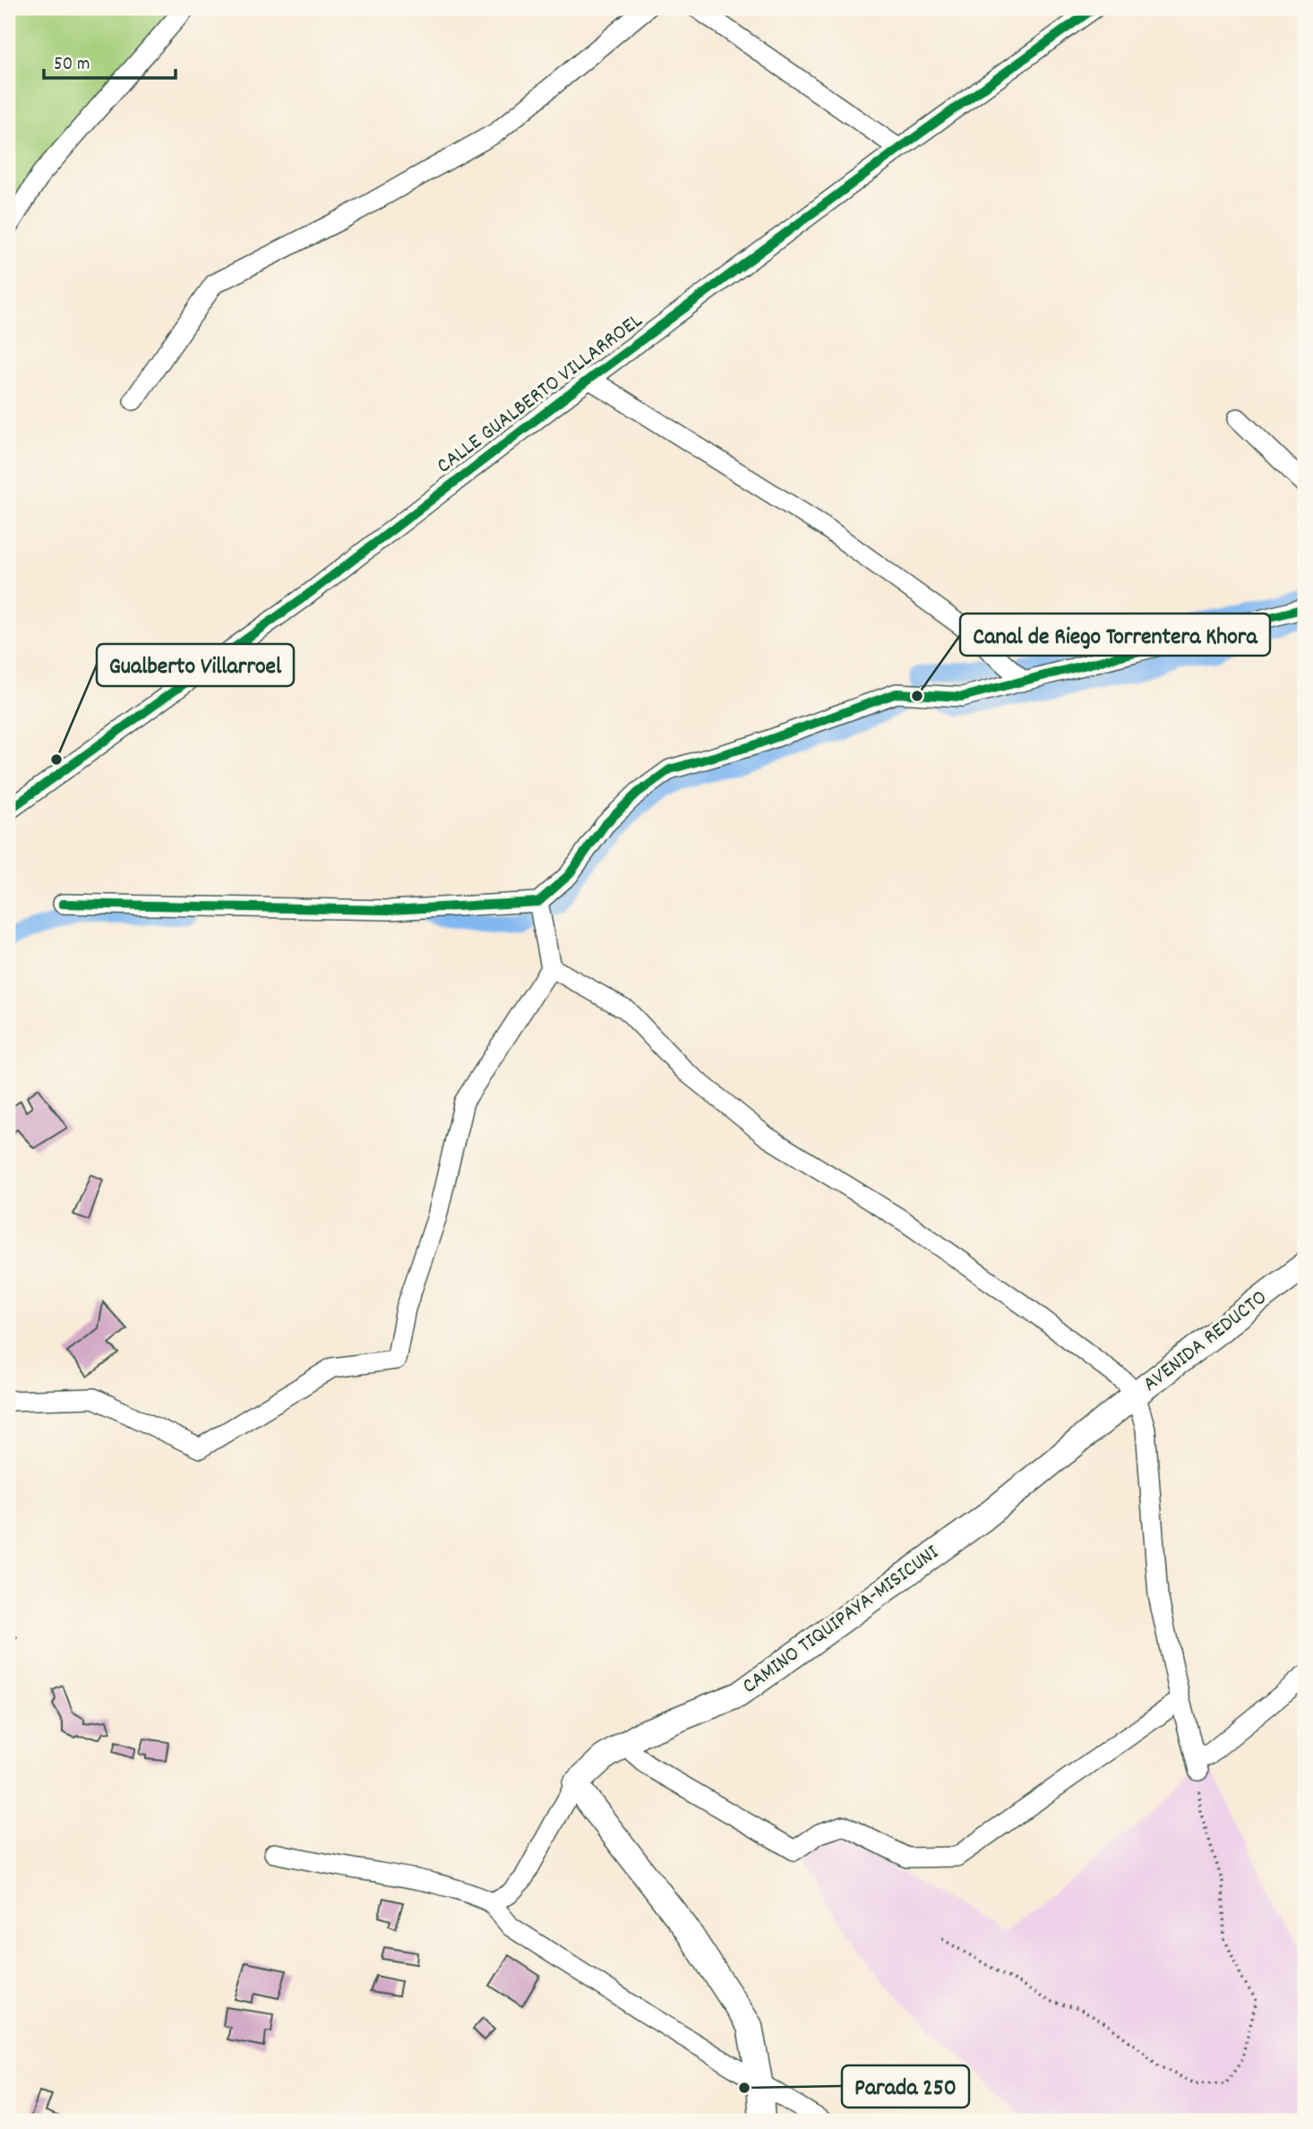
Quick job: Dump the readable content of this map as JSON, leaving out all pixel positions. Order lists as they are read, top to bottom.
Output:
{
  "streets": {
    "main road": ["AVENIDA REDUCTO", "CAMINO TIQUIPAYA-MISICUNI"],
    "street": ["CALLE GUALBERTO VILLARROEL"]
  },
  "crossings": [
    ["AVENIDA REDUCTO", "CAMINO TIQUIPAYA-MISICUNI"]
  ],
  "places": ["Canal de Riego Torrentera Khora", "Gualberto Villarroel", "Parada 250"],
  "scale_bar": "50 m"
}
